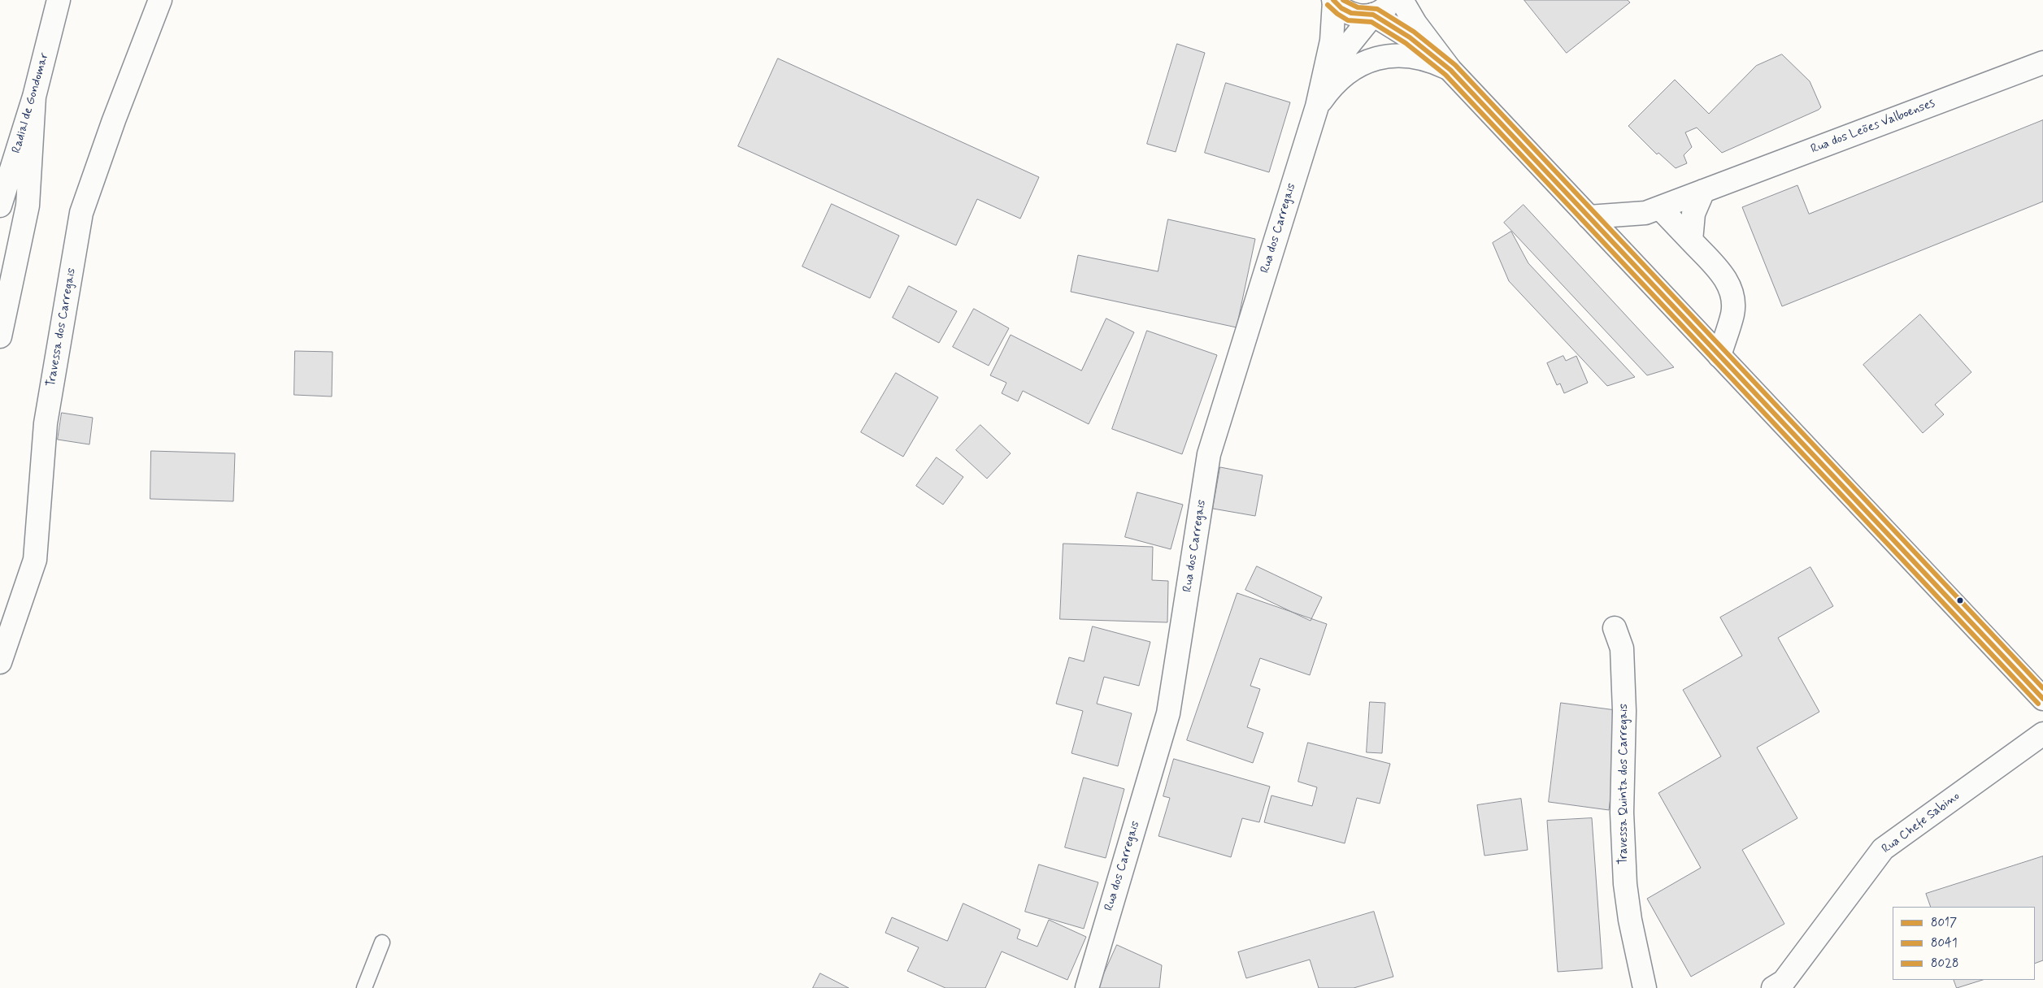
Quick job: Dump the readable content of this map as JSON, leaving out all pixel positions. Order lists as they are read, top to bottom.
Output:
{
  "streets": {
    "main road": [
      "Radial de Gondomar",
      "Rua dos Leões Valboenses",
      "Rua dos Carregais",
      "Travessa dos Carregais",
      "Travessa Quinta dos Carregais",
      "Rua Chefe Sabino"
    ]
  },
  "lines": ["transit line 8017", "transit line 8028", "transit line 8041"],
  "legend": ["8017", "8041", "8028"]
}
